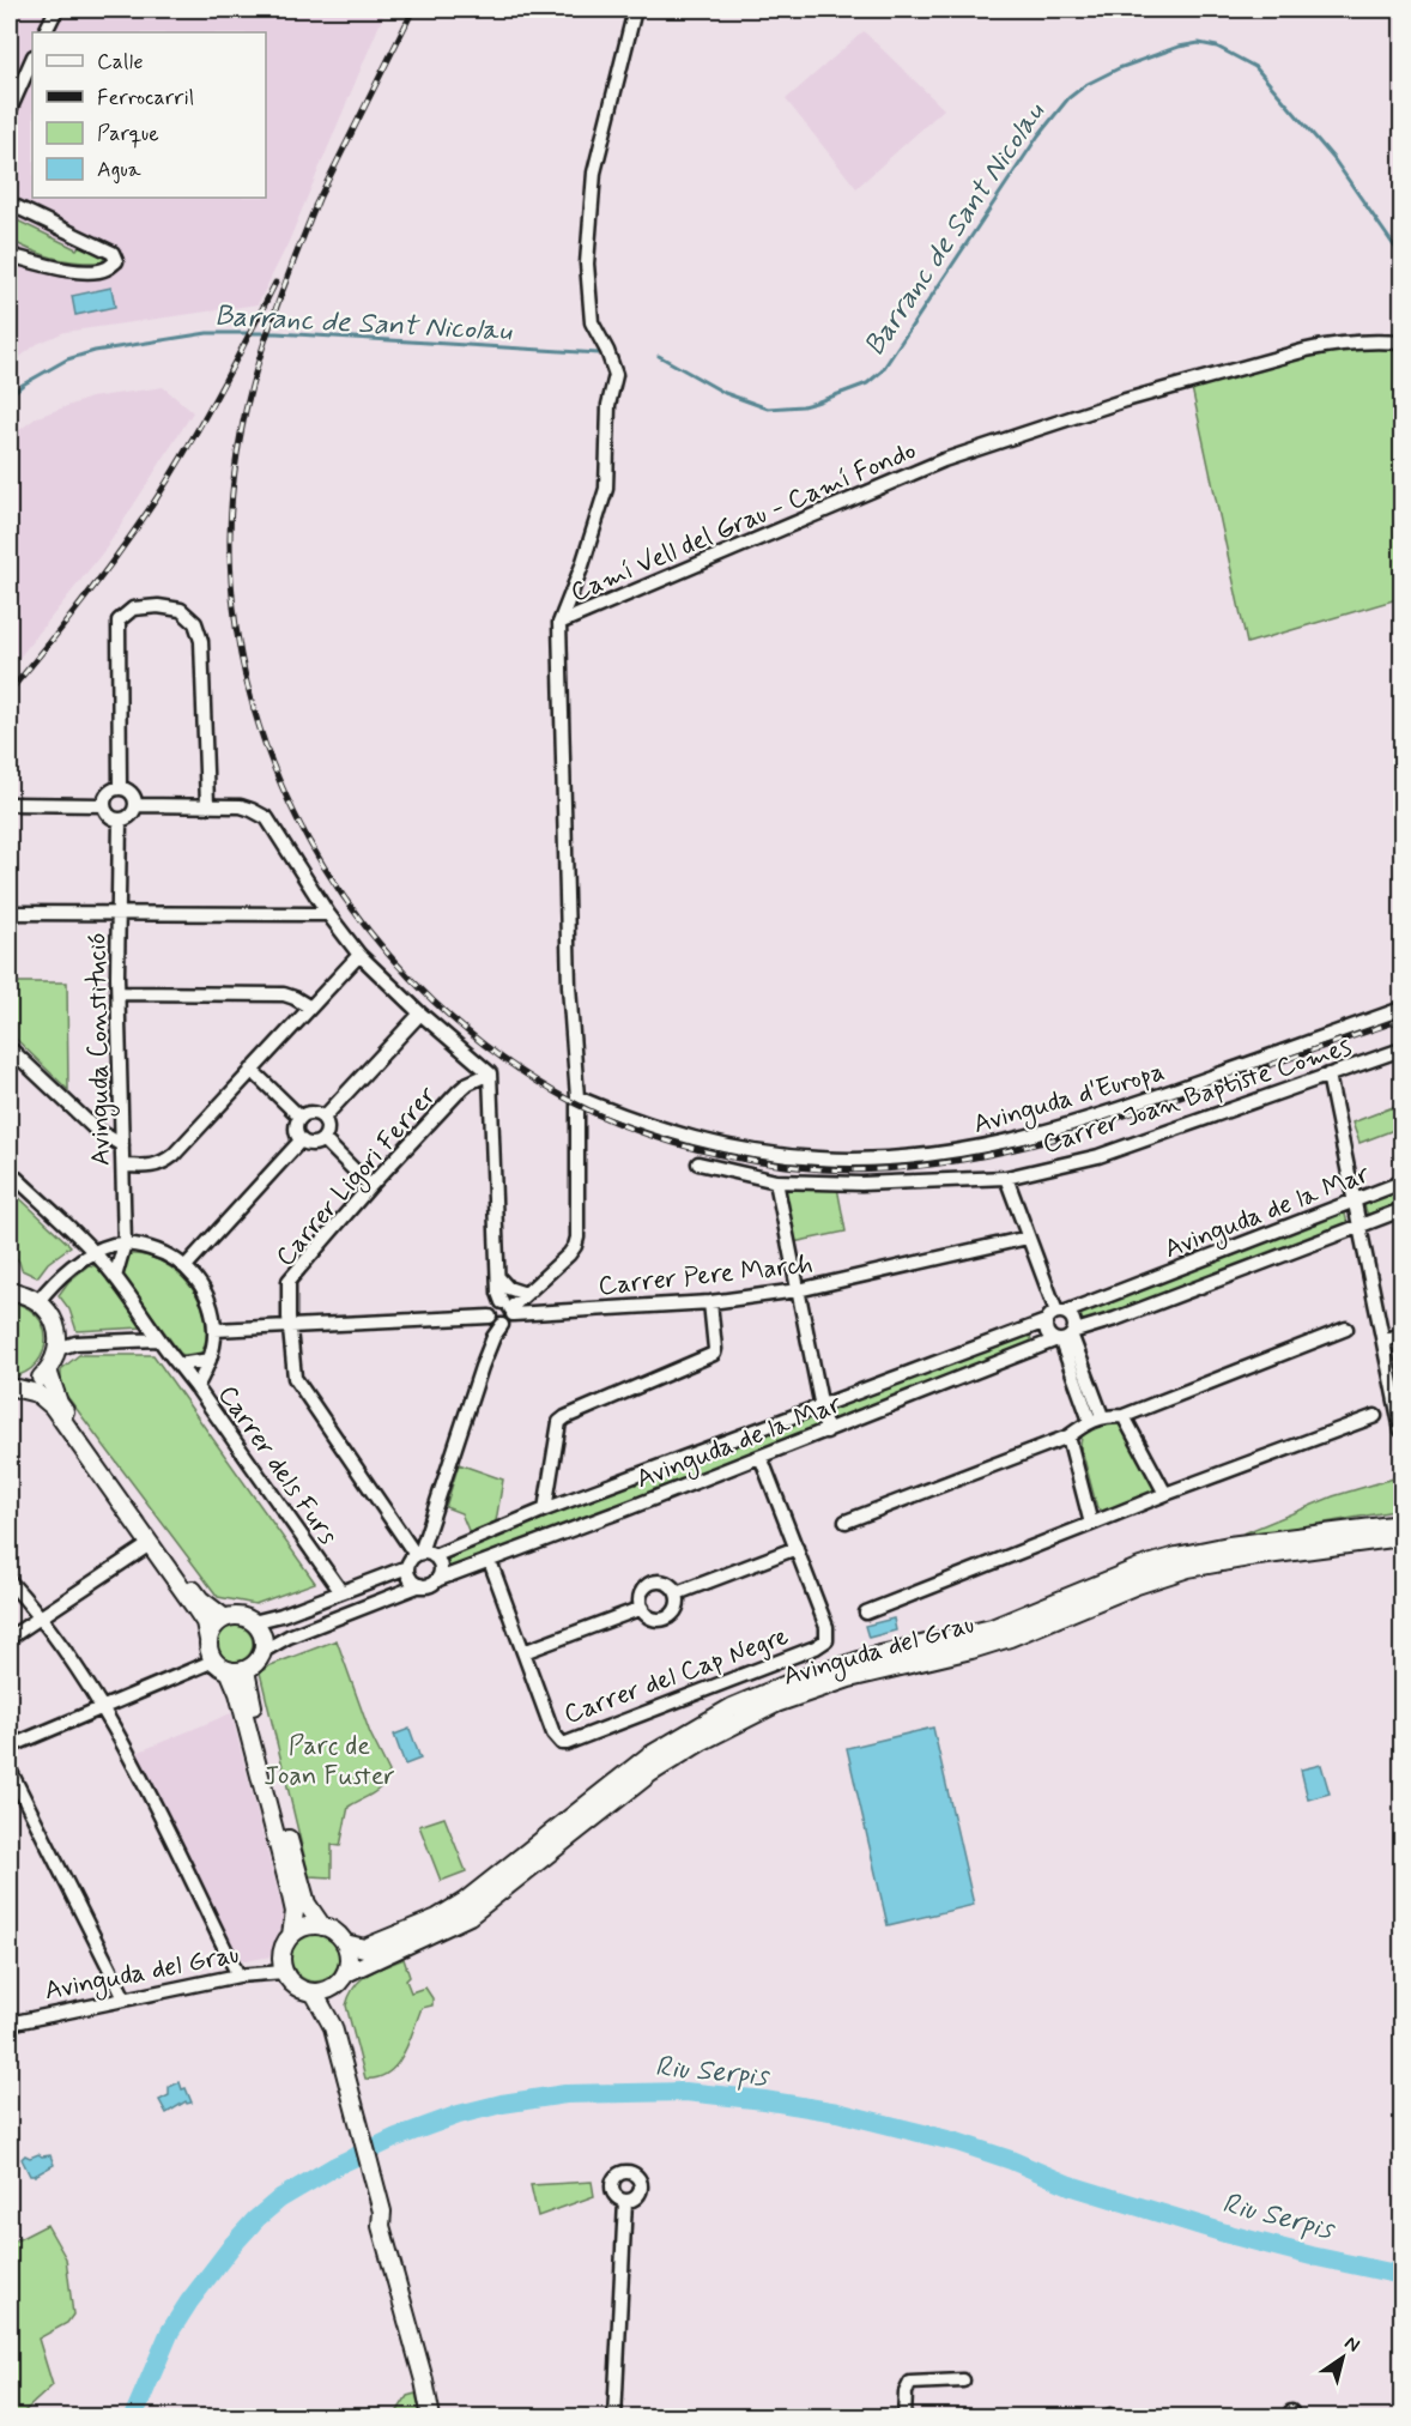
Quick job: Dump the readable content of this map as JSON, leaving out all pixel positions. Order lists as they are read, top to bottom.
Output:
{
  "streets": {
    "main road": ["Avinguda del Grau"],
    "street": [
      "Camí Vell del Grau - Camí Fondo",
      "Avinguda Constitució",
      "Carrer Joan Baptiste Comes",
      "Avinguda d'Europa",
      "Carrer Ligori Ferrer",
      "Avinguda de la Mar",
      "Carrer Pere March",
      "Carrer dels Furs",
      "Carrer del Cap Negre"
    ]
  },
  "crossings": [
    ["Camí Vell del Grau - Camí Fondo", "Avinguda d'Europa"],
    ["Avinguda Constitució", "Carrer dels Furs"],
    ["Carrer Ligori Ferrer", "Avinguda de la Mar"],
    ["Carrer Ligori Ferrer", "Carrer Pere March"],
    ["Carrer Pere March", "Carrer dels Furs"]
  ],
  "water": ["Barranc de Sant Nicolau", "Riu Serpis"],
  "parks": ["Parc de Joan Fuster"],
  "legend": [
    "Calle",
    "Ferrocarril",
    "Parque",
    "Agua"
  ],
  "north": "top right"
}
